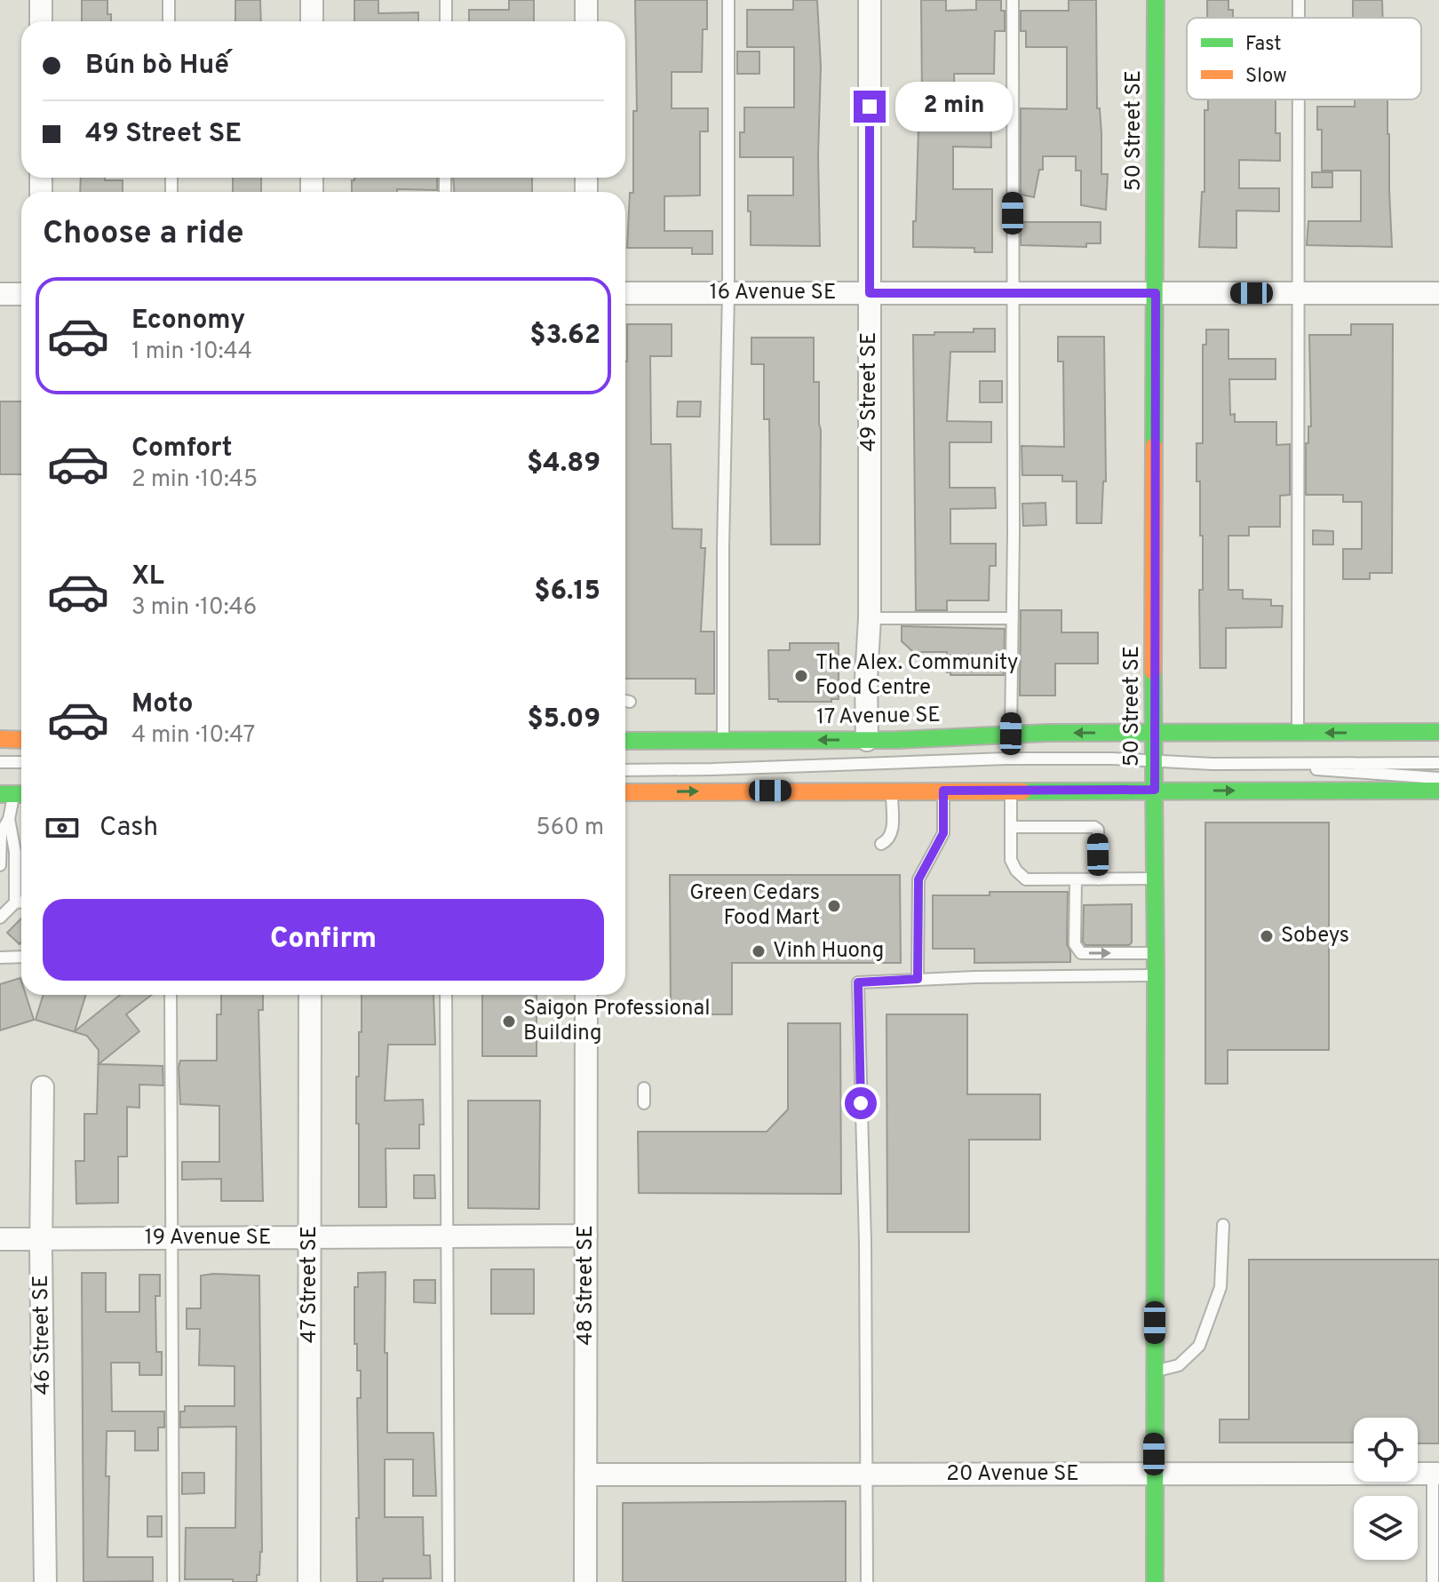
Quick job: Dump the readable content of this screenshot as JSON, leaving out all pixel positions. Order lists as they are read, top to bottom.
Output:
{
  "streets": {
    "main road": ["50 Street SE", "17 Avenue SE"],
    "street": [
      "16 Avenue SE",
      "49 Street SE",
      "19 Avenue SE",
      "47 Street SE",
      "48 Street SE",
      "46 Street SE",
      "20 Avenue SE"
    ]
  },
  "crossings": [
    ["50 Street SE", "16 Avenue SE"],
    ["50 Street SE", "17 Avenue SE"],
    ["50 Street SE", "20 Avenue SE"],
    ["16 Avenue SE", "49 Street SE"],
    ["49 Street SE", "17 Avenue SE"],
    ["19 Avenue SE", "47 Street SE"],
    ["19 Avenue SE", "48 Street SE"],
    ["19 Avenue SE", "46 Street SE"],
    ["48 Street SE", "20 Avenue SE"]
  ],
  "places": [
    "The Alex. Community Food Centre",
    "Green Cedars Food Mart",
    "Sobeys",
    "Vinh Huong",
    "Saigon Professional Building"
  ],
  "legend": ["Fast", "Slow"],
  "page": {
    "banner": ["Bún bò Huế", "49 Street SE"],
    "bubble": "2 min",
    "heading": "Choose a ride",
    "list": [
      {
        "name": "Economy",
        "note": "1 min · 10:44",
        "value": "$3.62"
      },
      {
        "name": "Comfort",
        "note": "2 min · 10:45",
        "value": "$4.89"
      },
      {
        "name": "XL",
        "note": "3 min · 10:46",
        "value": "$6.15"
      },
      {
        "name": "Moto",
        "note": "4 min · 10:47",
        "value": "$5.09"
      }
    ],
    "pay": ["Cash", "560 m"],
    "buttons": "Confirm"
  }
}
